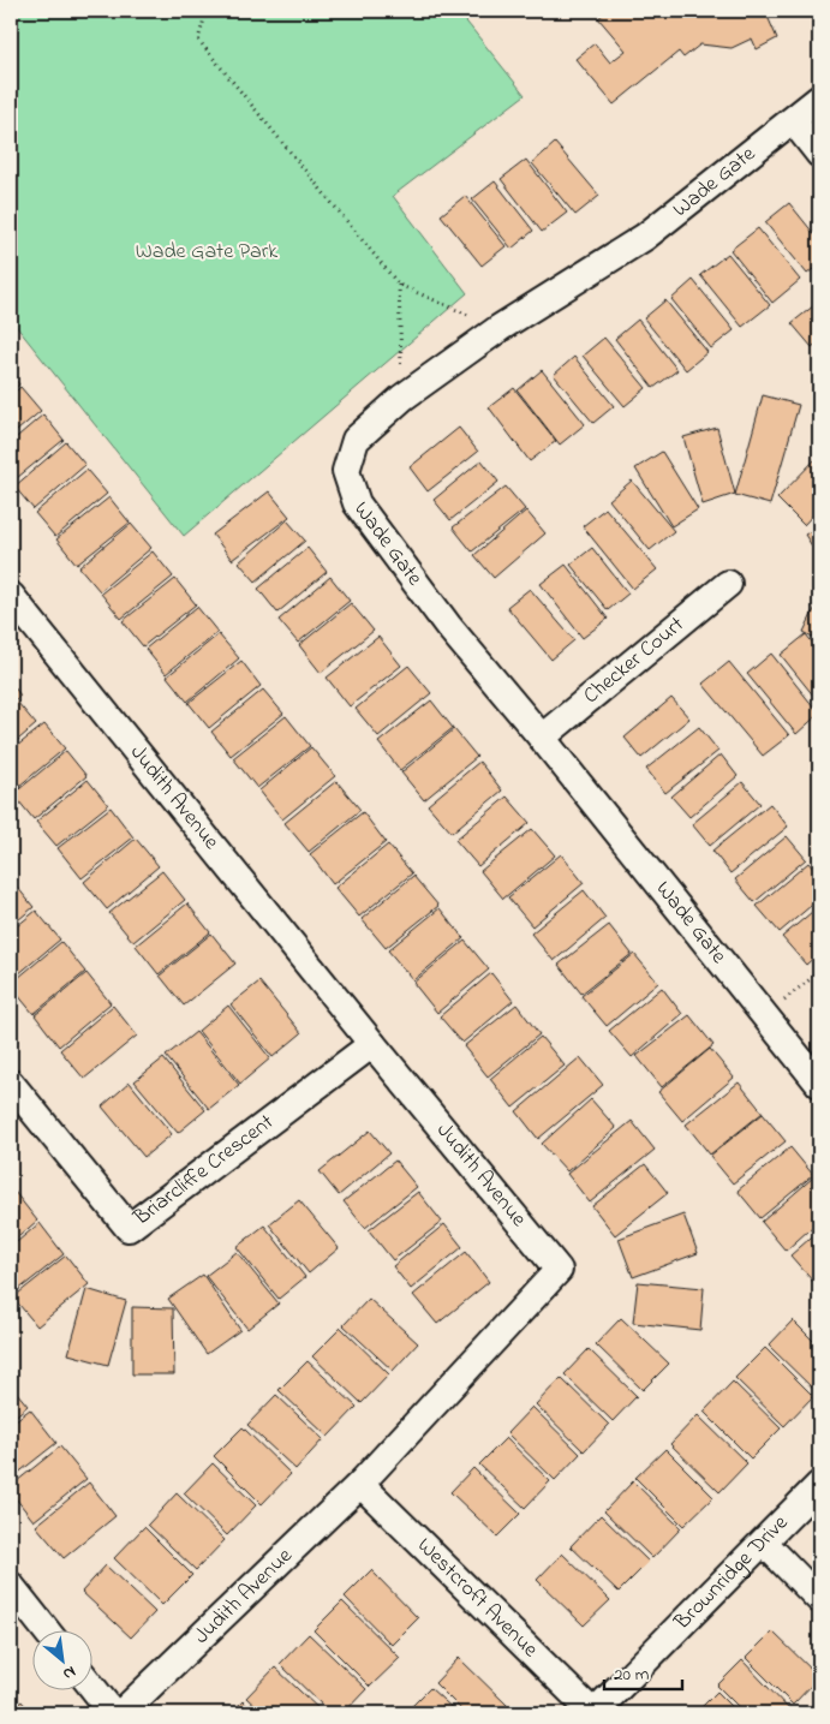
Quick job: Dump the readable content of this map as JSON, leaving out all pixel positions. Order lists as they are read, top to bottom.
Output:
{
  "streets": {
    "street": [
      "Wade Gate",
      "Checker Court",
      "Judith Avenue",
      "Briarcliffe Crescent",
      "Brownridge Drive",
      "Westcroft Avenue"
    ]
  },
  "crossings": [
    ["Wade Gate", "Checker Court"],
    ["Judith Avenue", "Briarcliffe Crescent"],
    ["Judith Avenue", "Westcroft Avenue"],
    ["Brownridge Drive", "Westcroft Avenue"]
  ],
  "parks": ["Wade Gate Park"],
  "scale_bar": "20 m",
  "north": "bottom right"
}
